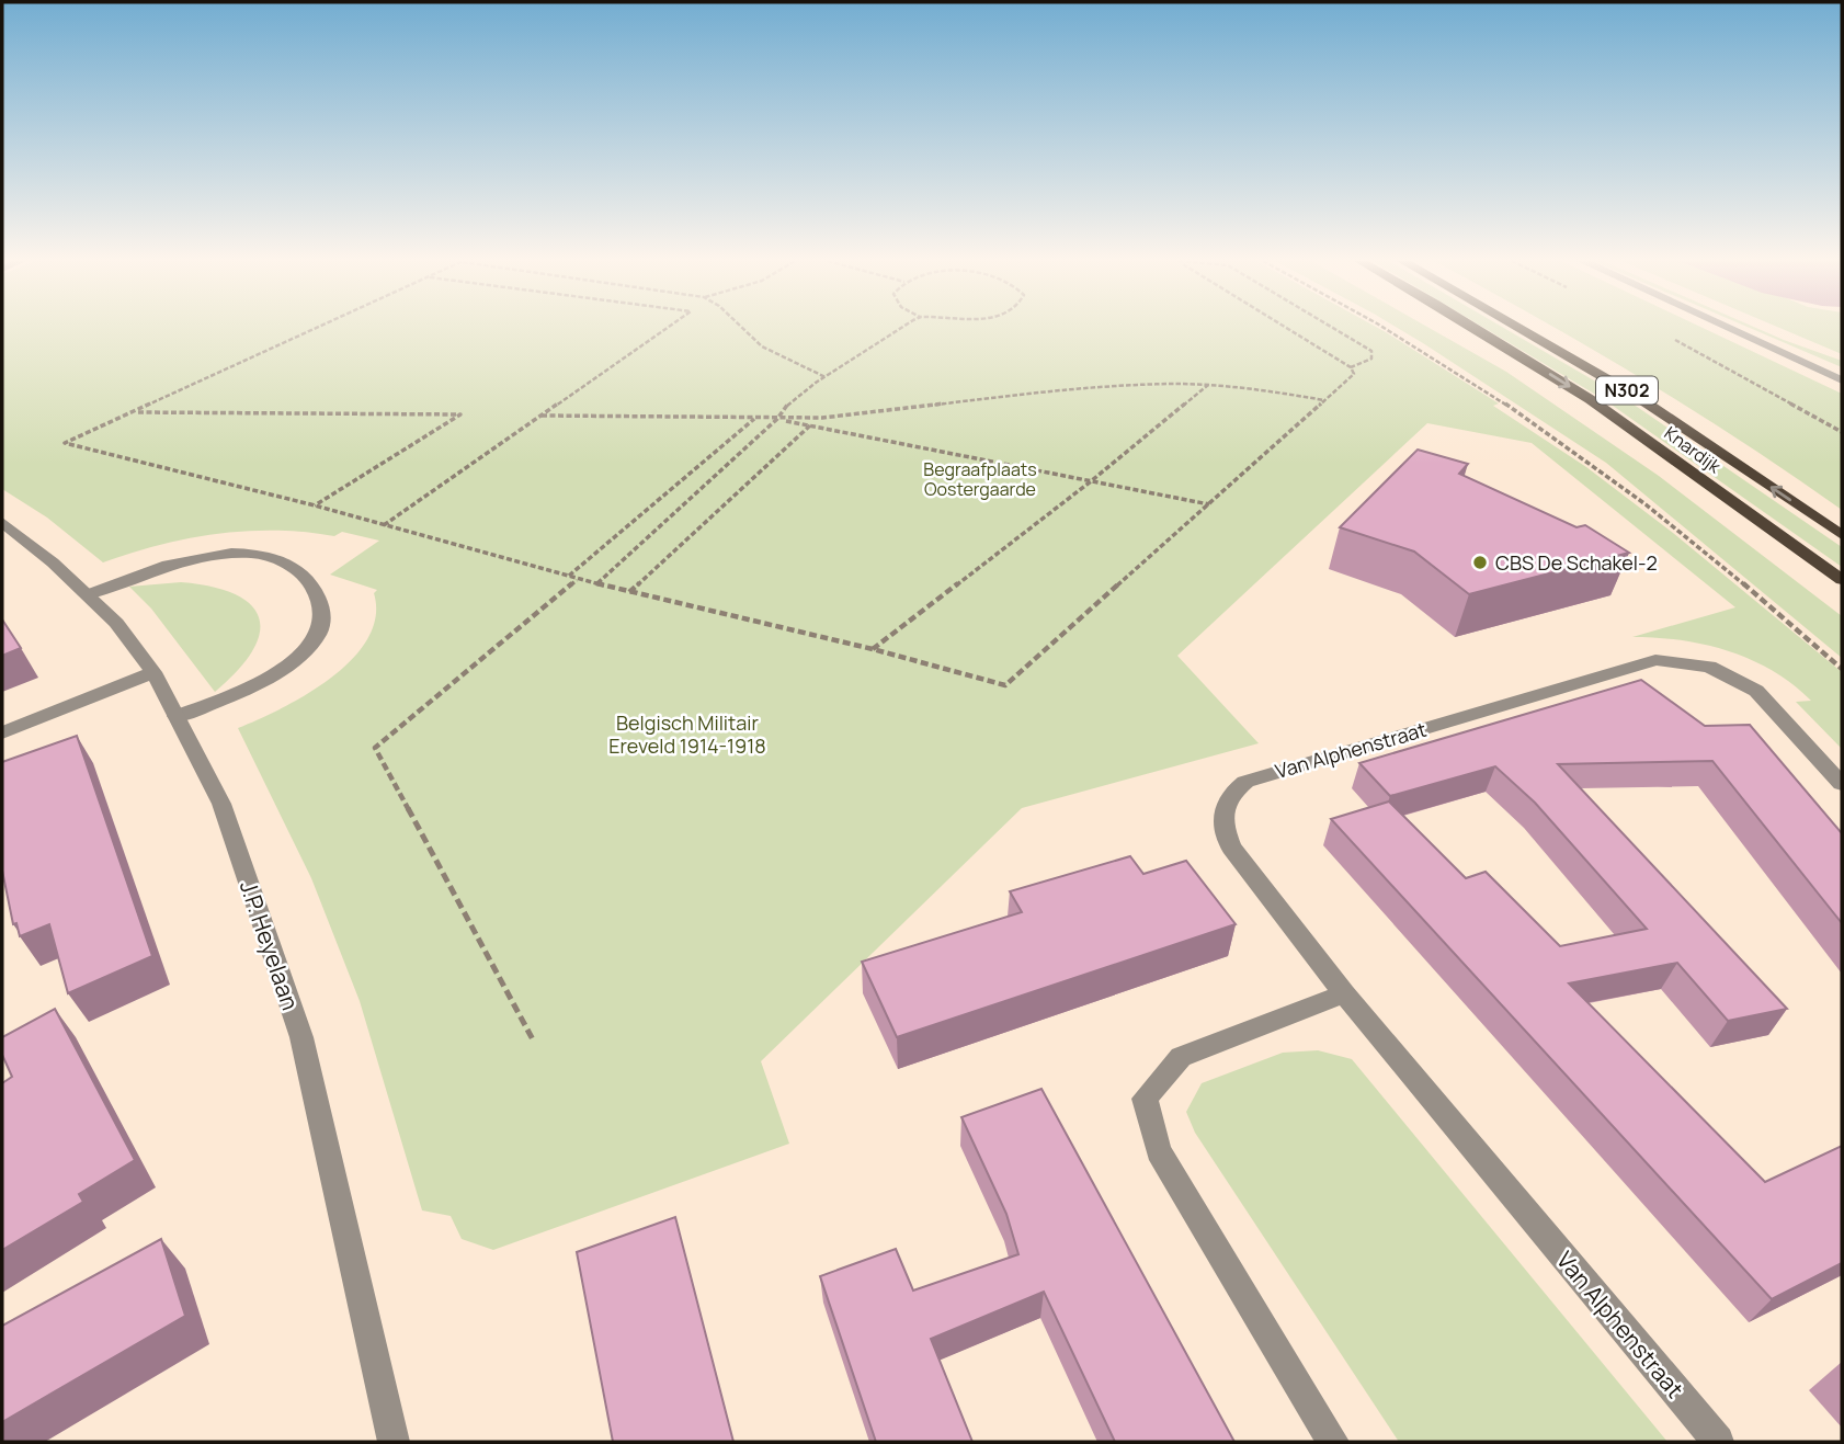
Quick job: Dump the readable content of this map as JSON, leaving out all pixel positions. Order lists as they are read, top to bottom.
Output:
{
  "streets": {
    "main road": ["N302", "Knardijk"],
    "street": ["Van Alphenstraat", "J.P. Heyelaan"]
  },
  "parks": ["Begraafplaats Oostergaarde", "Belgisch Militair Ereveld 1914-1918"],
  "places": ["CBS De Schakel-2"]
}
